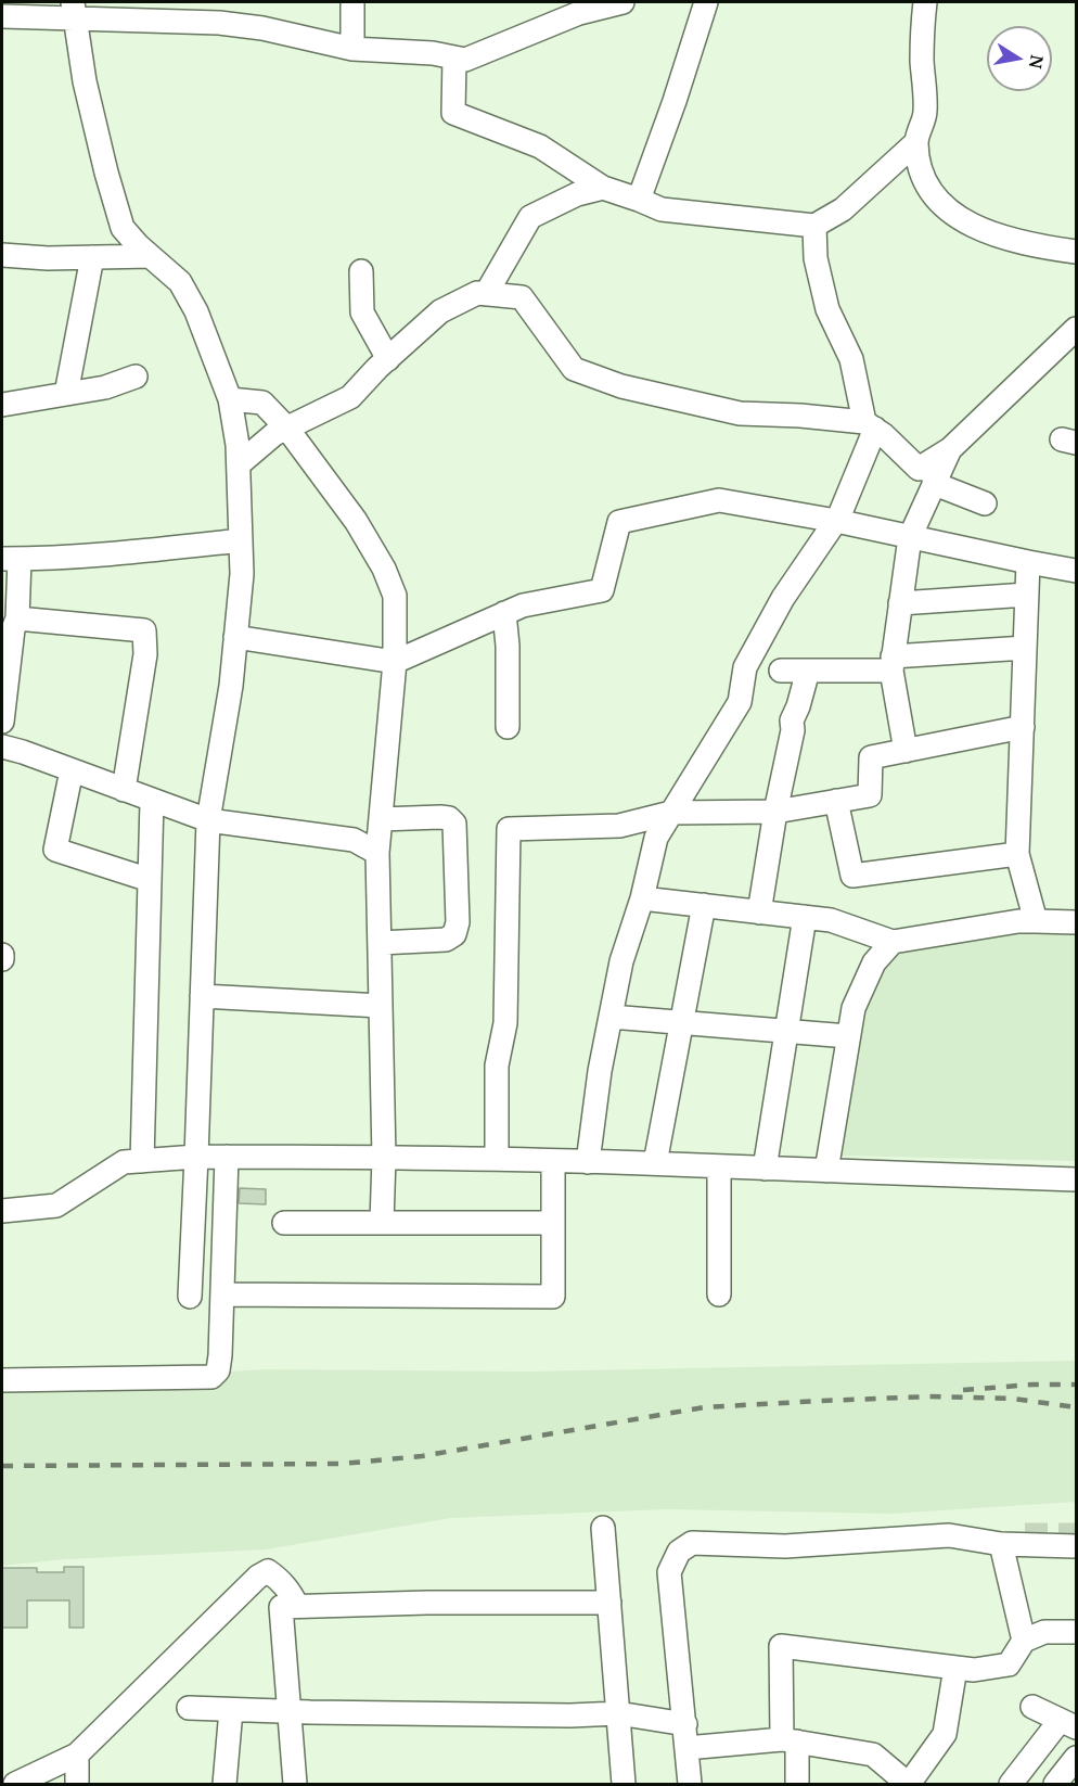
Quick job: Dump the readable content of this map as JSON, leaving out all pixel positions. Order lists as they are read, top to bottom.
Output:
{
  "north": "right"
}
